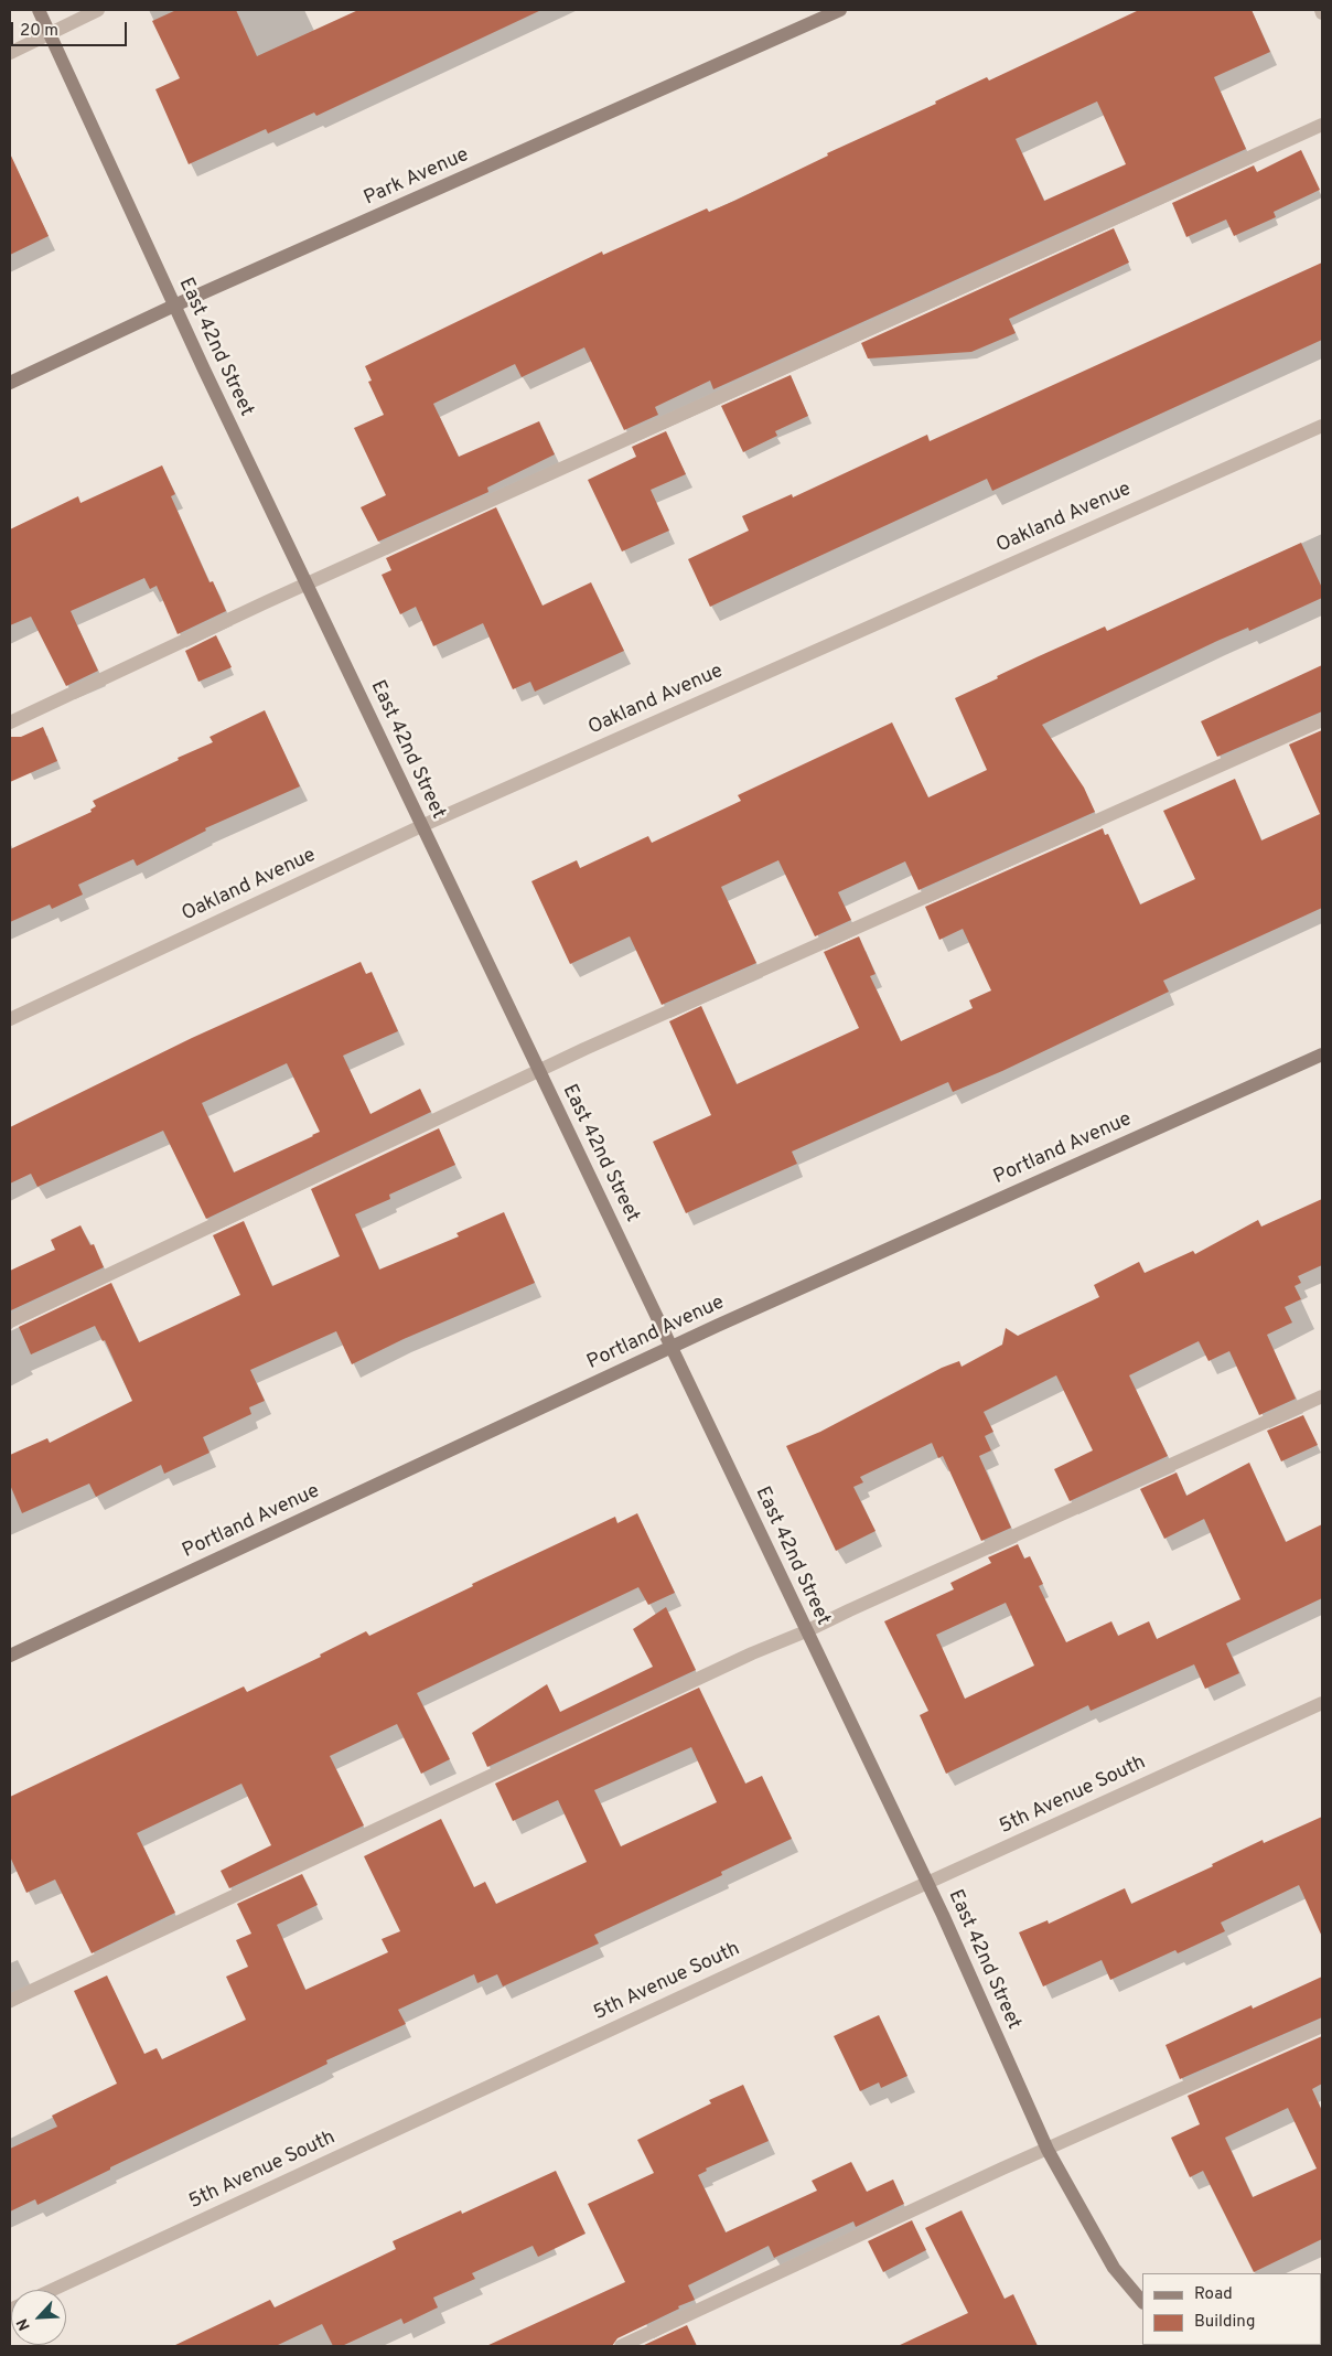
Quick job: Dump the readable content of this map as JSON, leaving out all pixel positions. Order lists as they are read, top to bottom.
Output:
{
  "streets": {
    "street": [
      "Park Avenue",
      "East 42nd Street",
      "Oakland Avenue",
      "Portland Avenue",
      "5th Avenue South"
    ]
  },
  "crossings": [
    ["Park Avenue", "East 42nd Street"],
    ["East 42nd Street", "Oakland Avenue"],
    ["East 42nd Street", "Portland Avenue"],
    ["East 42nd Street", "5th Avenue South"]
  ],
  "legend": ["Road", "Building"],
  "scale_bar": "20 m",
  "north": "bottom left"
}
